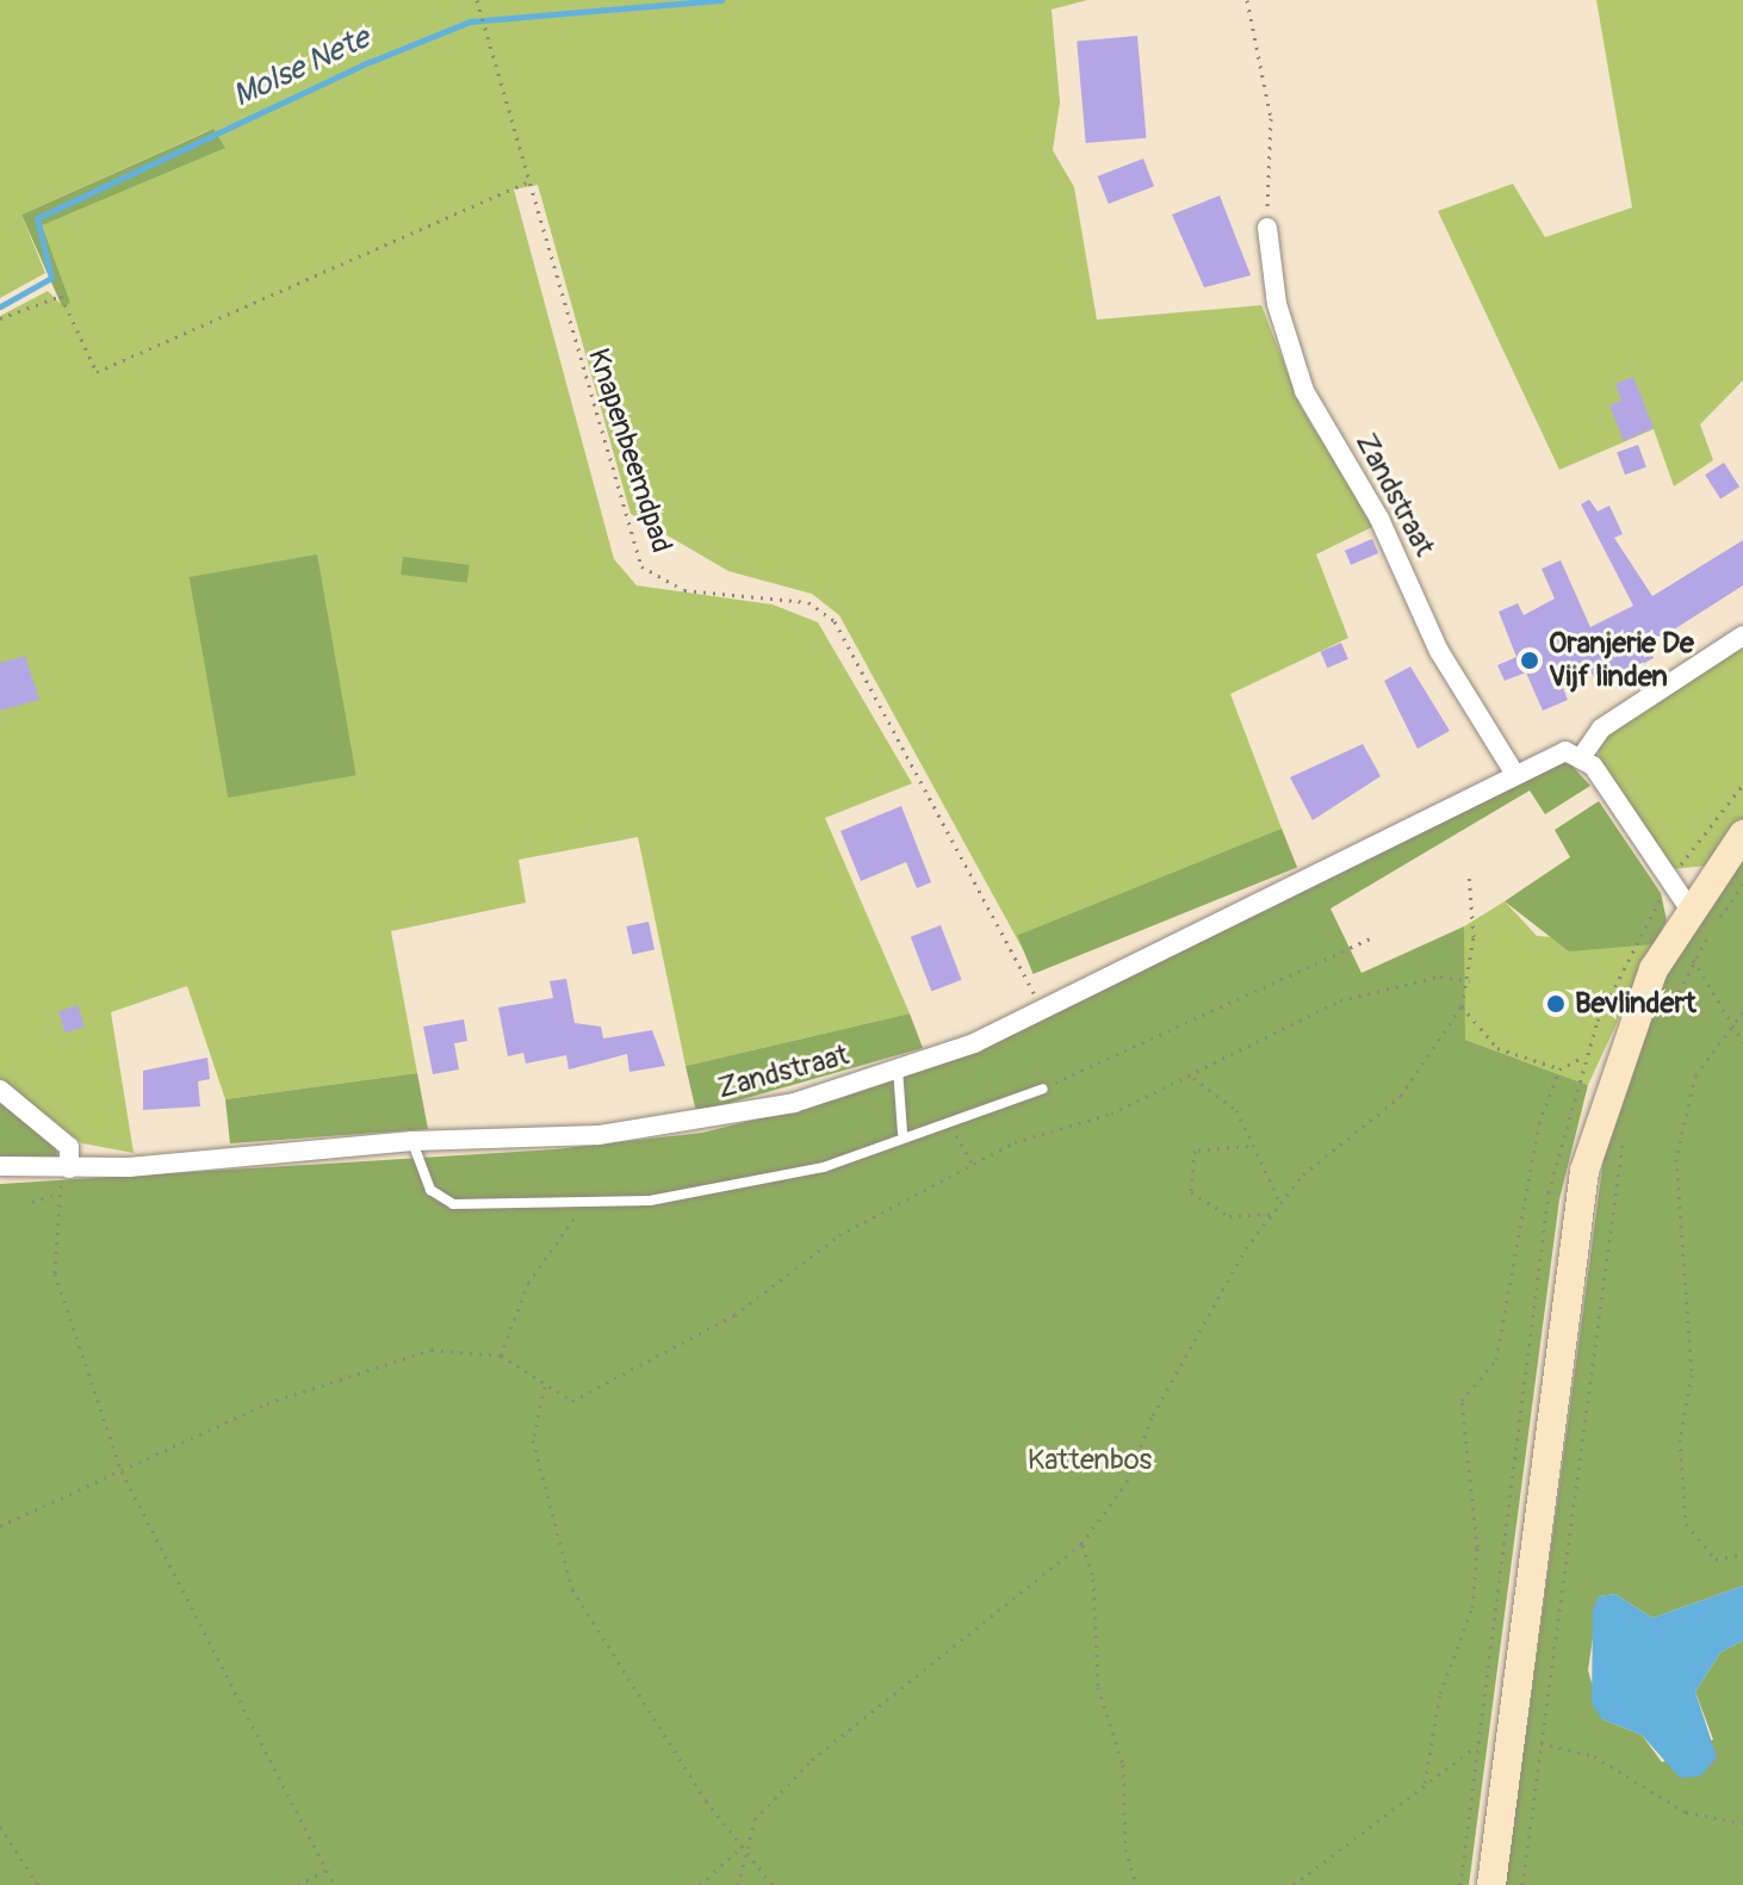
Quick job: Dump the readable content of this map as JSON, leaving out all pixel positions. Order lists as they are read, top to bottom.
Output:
{
  "streets": {
    "street": ["Zandstraat"],
    "path": ["Knapenbeemdpad"]
  },
  "crossings": [
    ["Knapenbeemdpad", "Zandstraat"]
  ],
  "water": ["Molse Nete"],
  "parks": ["Kattenbos"],
  "places": ["Oranjerie De Vijf linden", "Bevlindert"]
}
